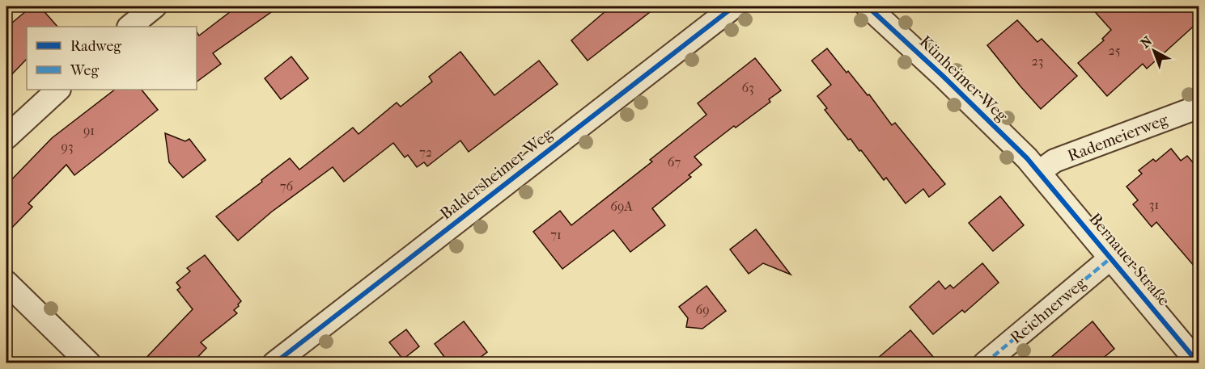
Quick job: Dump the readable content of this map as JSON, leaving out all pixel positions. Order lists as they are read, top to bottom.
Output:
{
  "streets": {
    "street": [
      "Künheimer Weg",
      "Rademeierweg",
      "Baldersheimer Weg",
      "Bernauer Straße",
      "Reichnerweg"
    ]
  },
  "crossings": [
    ["Künheimer Weg", "Rademeierweg"],
    ["Künheimer Weg", "Bernauer Straße"],
    ["Rademeierweg", "Bernauer Straße"],
    ["Bernauer Straße", "Reichnerweg"]
  ],
  "house_numbers": [
    "25",
    "23",
    "63",
    "91",
    "93",
    "72",
    "67",
    "76",
    "31",
    "69A",
    "71",
    "69"
  ],
  "legend": ["Radweg", "Weg"],
  "north": "top left"
}
